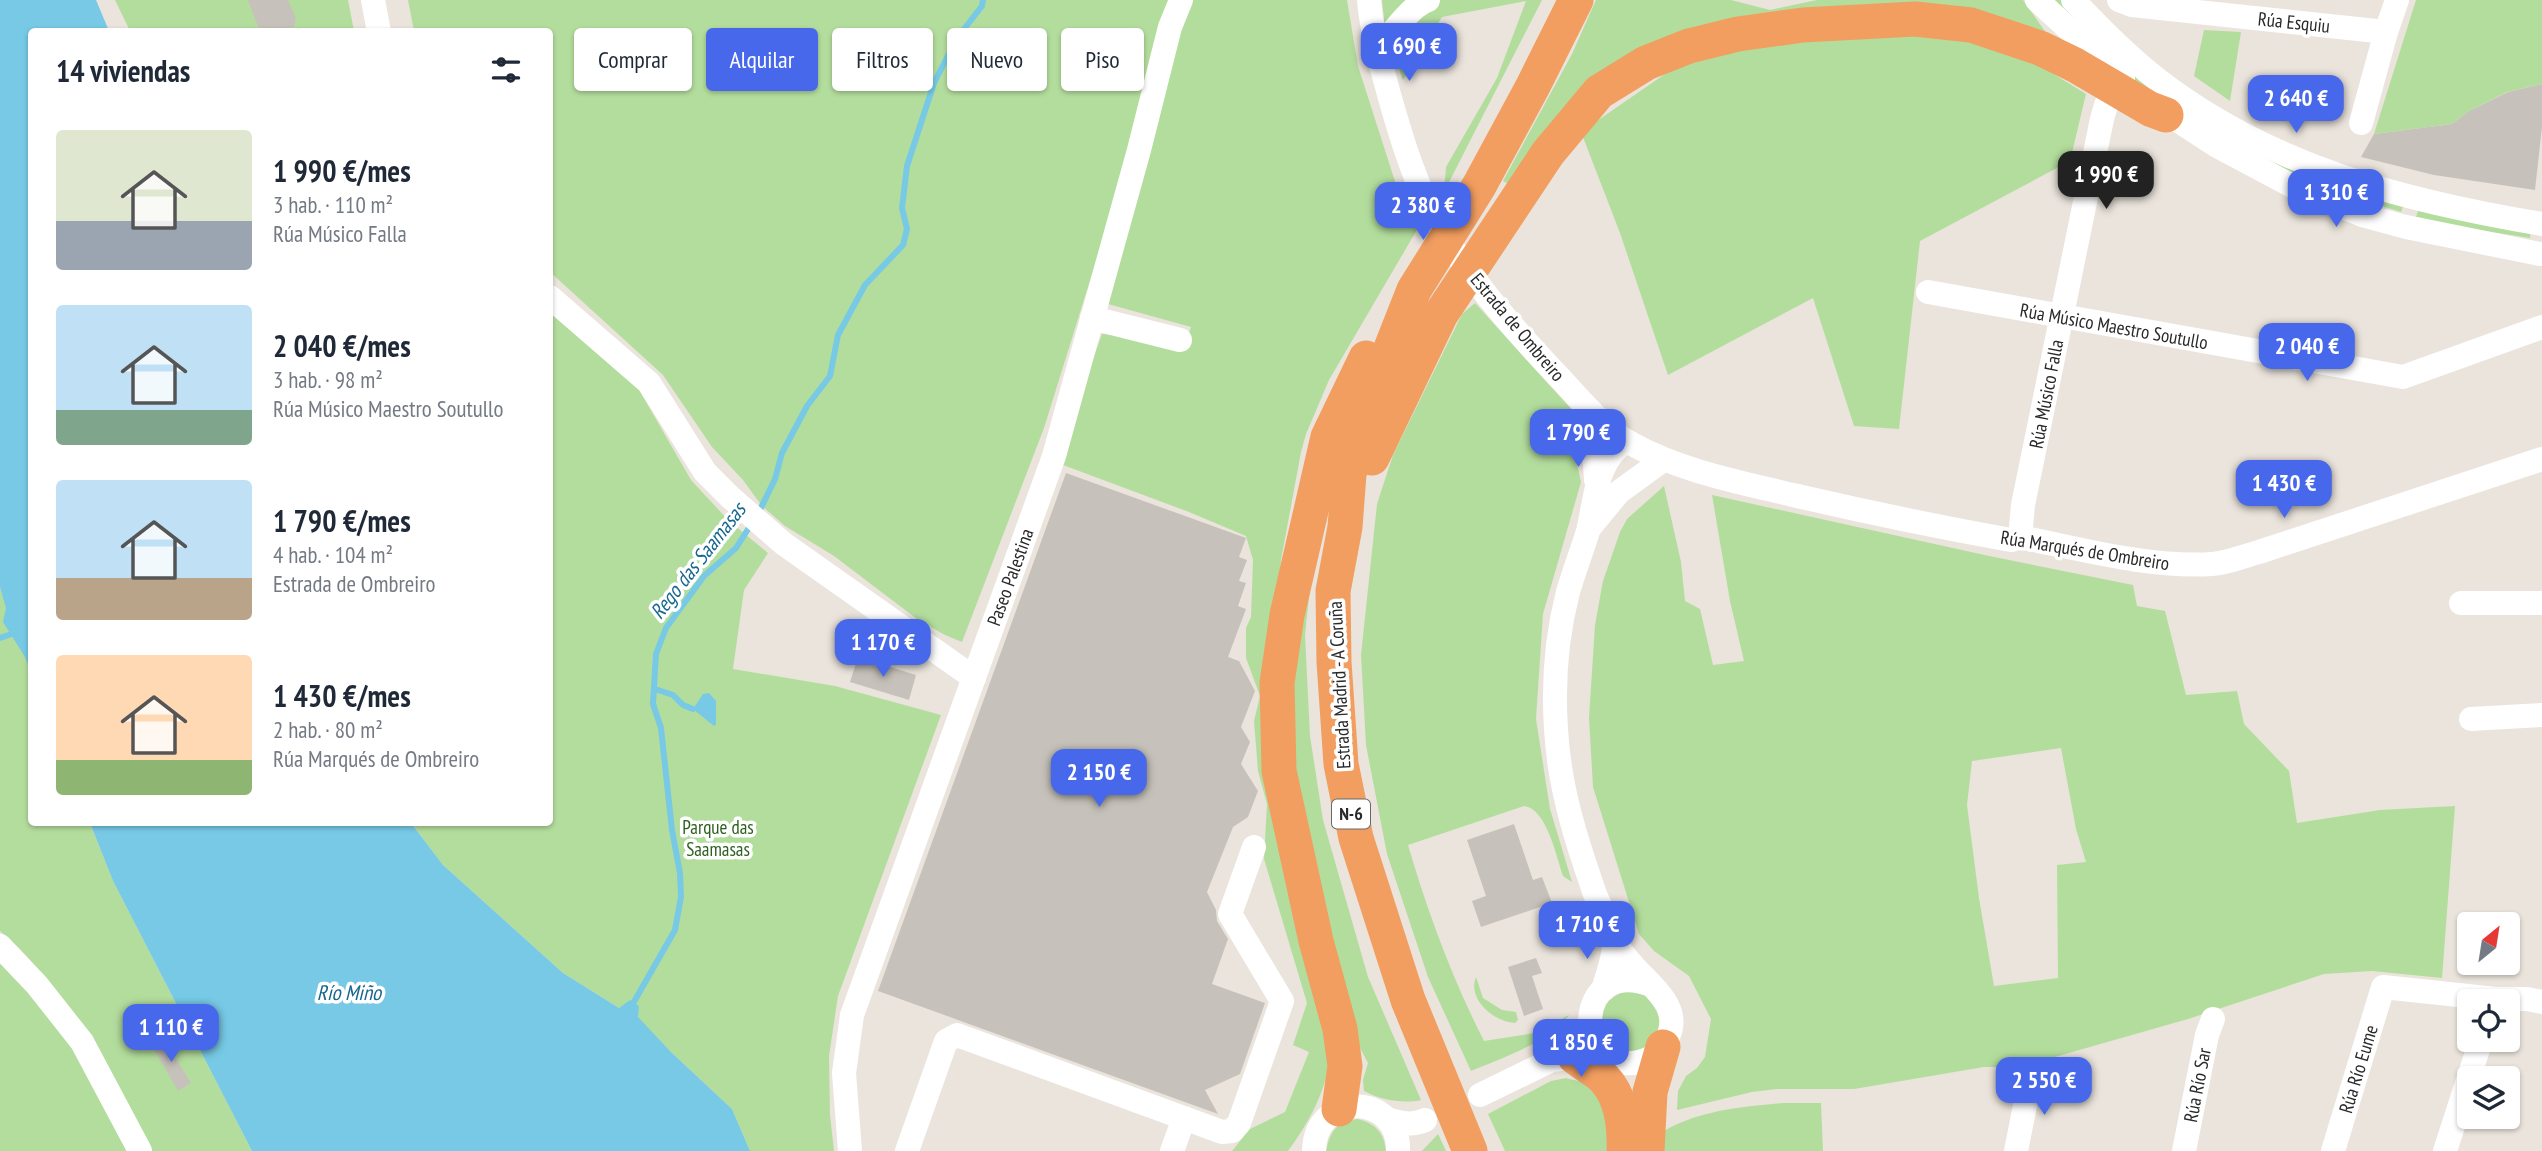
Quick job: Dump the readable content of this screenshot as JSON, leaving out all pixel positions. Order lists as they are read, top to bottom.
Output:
{
  "streets": {
    "highway": ["Estrada Madrid - A Coruña", "N-6"],
    "street": [
      "Rúa Esquiu",
      "Rúa Músico Maestro Soutullo",
      "Estrada de Ombreiro",
      "Rúa Músico Falla",
      "Rúa Marqués de Ombreiro",
      "Paseo Palestina",
      "Rúa Río Eume",
      "Rúa Río Sar"
    ]
  },
  "crossings": [
    ["Rúa Músico Maestro Soutullo", "Rúa Músico Falla"],
    ["Estrada de Ombreiro", "Rúa Marqués de Ombreiro"],
    ["Rúa Músico Falla", "Rúa Marqués de Ombreiro"]
  ],
  "water": ["Rego das Saamasas", "Río Miño"],
  "parks": ["Parque das Saamasas"],
  "north": "top right",
  "page": {
    "price": [
      "1 690 €",
      "2 640 €",
      "1 990 €",
      "1 310 €",
      "2 380 €",
      "2 040 €",
      "1 790 €",
      "1 430 €",
      "1 170 €",
      "2 150 €",
      "1 710 €",
      "1 110 €",
      "1 850 €",
      "2 550 €"
    ],
    "chip": [
      "Comprar",
      "Alquilar",
      "Filtros",
      "Nuevo",
      "Piso"
    ],
    "heading": "14 viviendas",
    "list": [
      {
        "name": "1 990 €/mes",
        "note": "3 hab. · 110 m² · Rúa Músico Falla"
      },
      {
        "name": "2 040 €/mes",
        "note": "3 hab. · 98 m² · Rúa Músico Maestro Soutullo"
      },
      {
        "name": "1 790 €/mes",
        "note": "4 hab. · 104 m² · Estrada de Ombreiro"
      },
      {
        "name": "1 430 €/mes",
        "note": "2 hab. · 80 m² · Rúa Marqués de Ombreiro"
      }
    ]
  }
}
